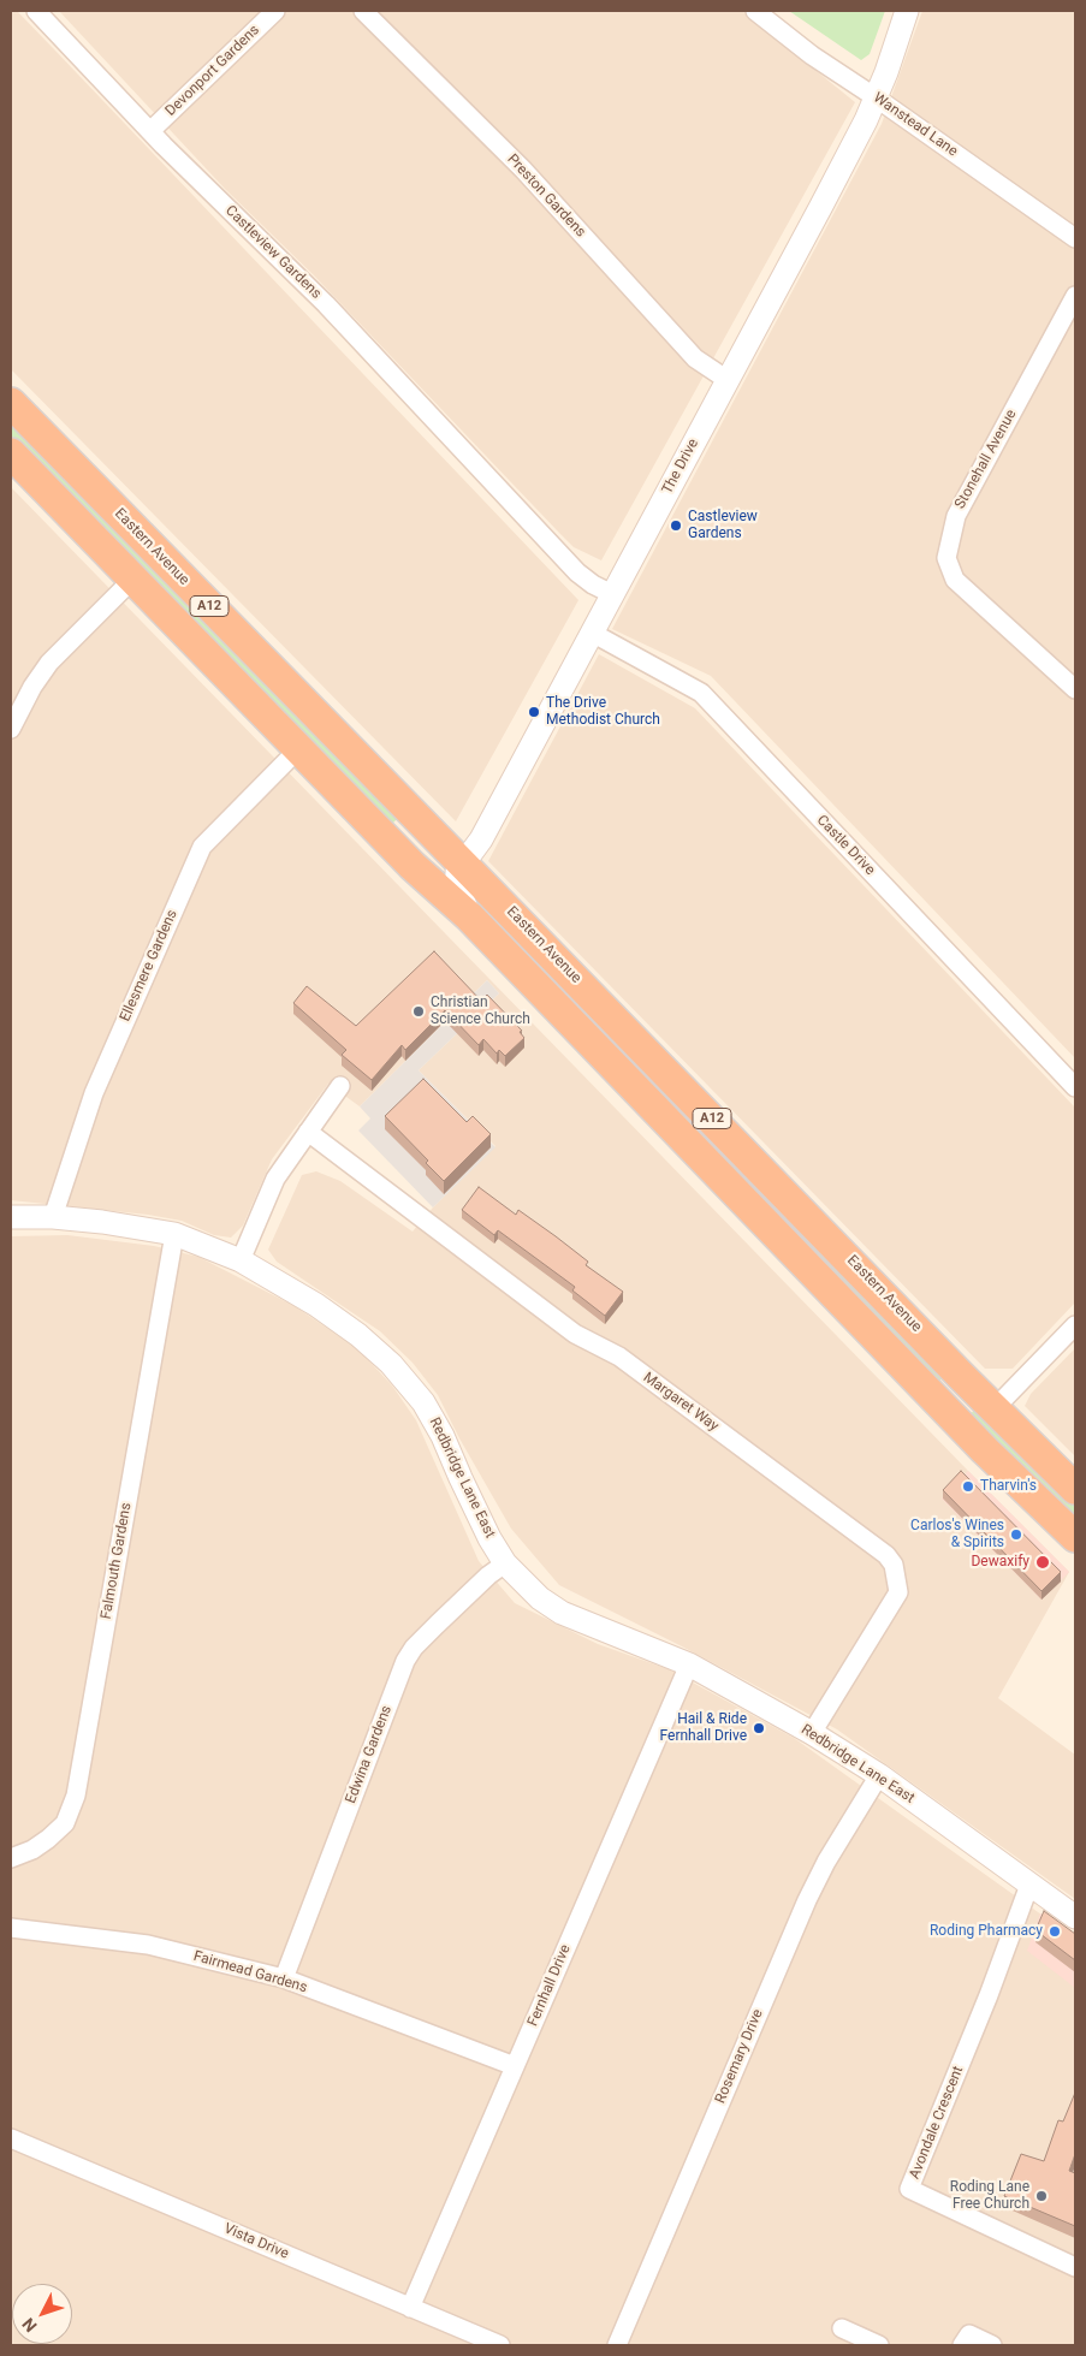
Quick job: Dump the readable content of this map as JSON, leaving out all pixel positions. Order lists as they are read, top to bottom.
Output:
{
  "streets": {
    "highway": ["Eastern Avenue", "A12"],
    "street": [
      "Devonport Gardens",
      "Wanstead Lane",
      "Preston Gardens",
      "Castleview Gardens",
      "Stonehall Avenue",
      "The Drive",
      "Castle Drive",
      "Ellesmere Gardens",
      "Margaret Way",
      "Redbridge Lane East",
      "Falmouth Gardens",
      "Edwina Gardens",
      "Fairmead Gardens",
      "Fernhall Drive",
      "Rosemary Drive",
      "Avondale Crescent",
      "Vista Drive"
    ]
  },
  "crossings": [
    ["Devonport Gardens", "Castleview Gardens"],
    ["Wanstead Lane", "The Drive"],
    ["Preston Gardens", "The Drive"],
    ["Castleview Gardens", "The Drive"],
    ["The Drive", "Eastern Avenue"],
    ["The Drive", "A12"],
    ["The Drive", "Castle Drive"],
    ["A12", "Ellesmere Gardens"],
    ["Ellesmere Gardens", "Redbridge Lane East"],
    ["Margaret Way", "Redbridge Lane East"],
    ["Redbridge Lane East", "Falmouth Gardens"],
    ["Redbridge Lane East", "Edwina Gardens"],
    ["Redbridge Lane East", "Fernhall Drive"],
    ["Redbridge Lane East", "Rosemary Drive"],
    ["Redbridge Lane East", "Avondale Crescent"],
    ["Edwina Gardens", "Fairmead Gardens"],
    ["Fairmead Gardens", "Fernhall Drive"],
    ["Fernhall Drive", "Vista Drive"]
  ],
  "places": [
    "Castleview Gardens",
    "The Drive Methodist Church",
    "Christian Science Church",
    "Tharvin's",
    "Carlos's Wines & Spirits",
    "Dewaxify",
    "Hail & Ride Fernhall Drive",
    "Roding Pharmacy",
    "Roding Lane Free Church"
  ],
  "north": "bottom left"
}
